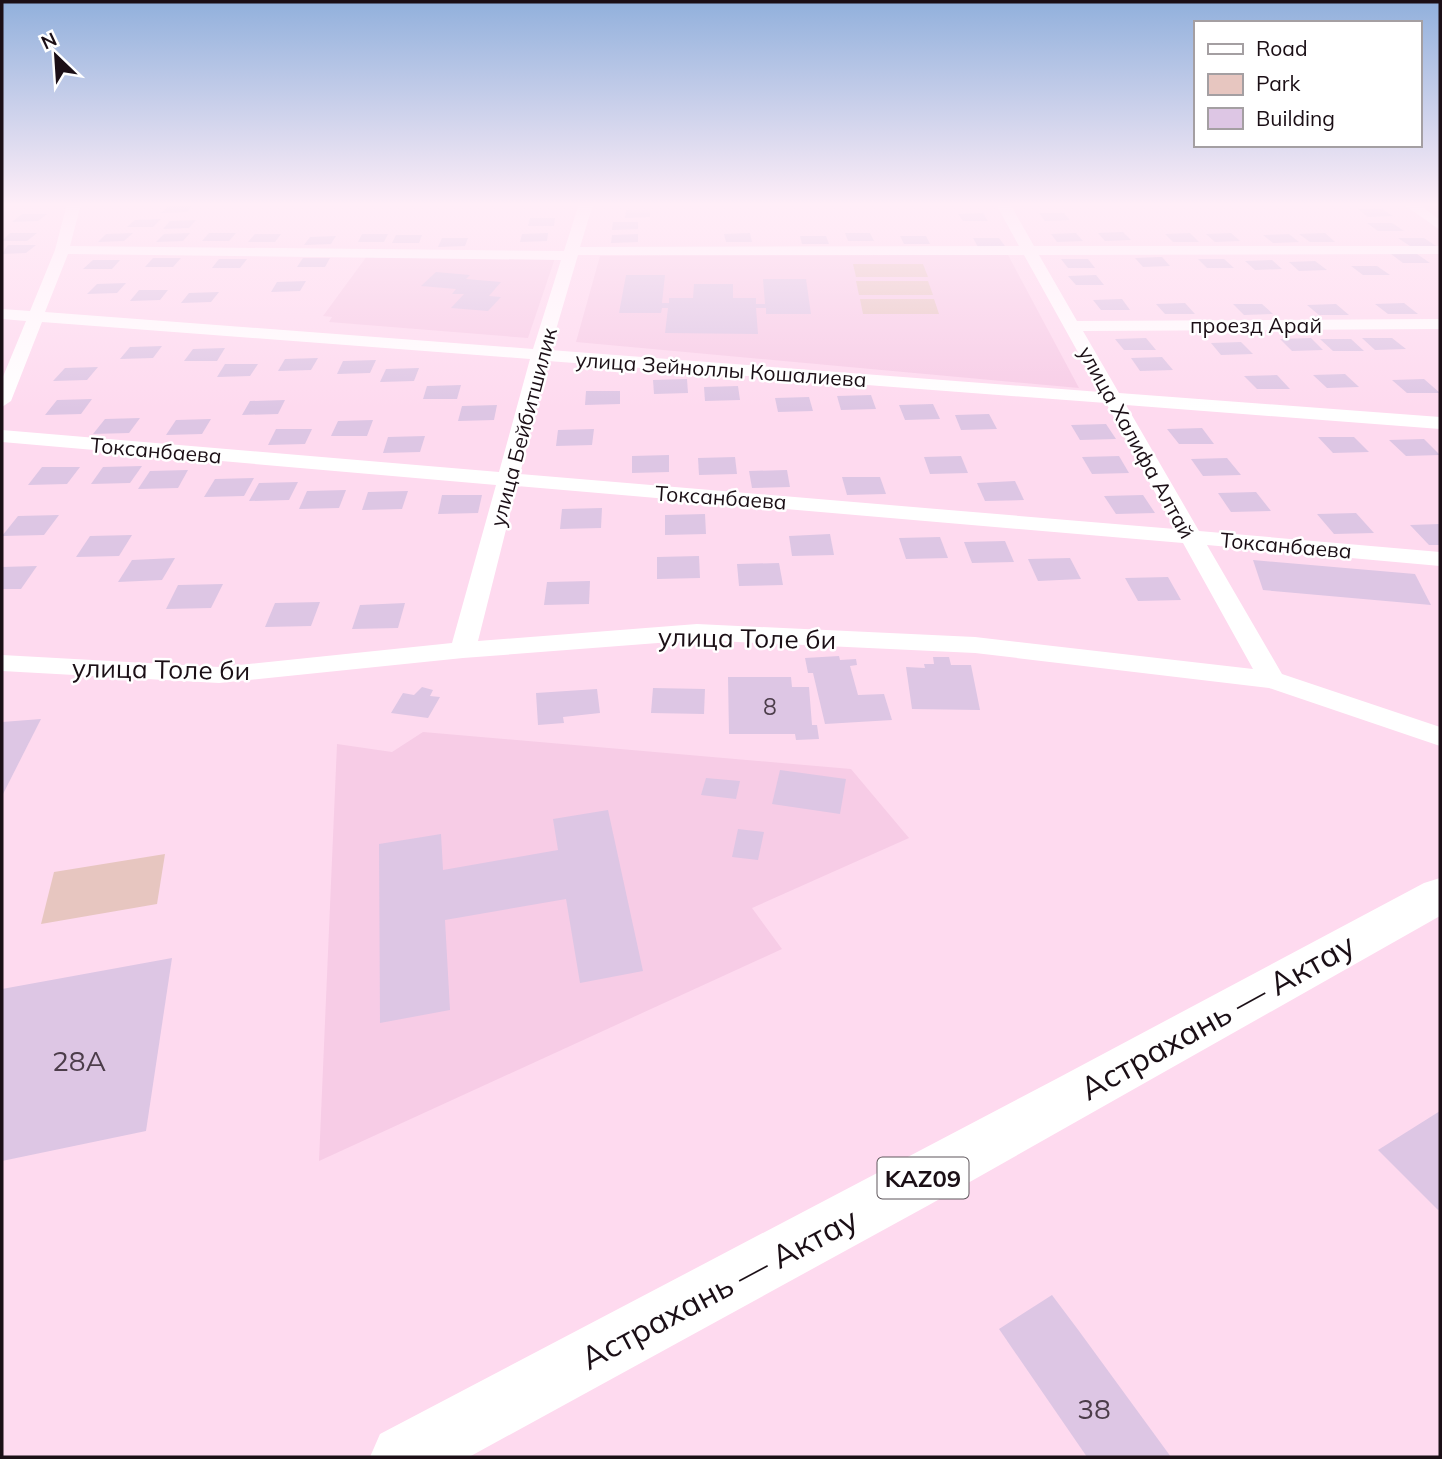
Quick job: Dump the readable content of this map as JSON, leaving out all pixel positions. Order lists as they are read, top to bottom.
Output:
{
  "streets": {
    "highway": ["Астрахань — Актау", "KAZ09"],
    "street": [
      "проезд Арай",
      "улица Зейноллы Кошалиева",
      "улица Бейбитшилик",
      "улица Халифа Алтай",
      "Токсанбаева",
      "улица Толе би"
    ]
  },
  "crossings": [
    ["проезд Арай", "улица Халифа Алтай"],
    ["улица Зейноллы Кошалиева", "улица Бейбитшилик"],
    ["улица Зейноллы Кошалиева", "улица Халифа Алтай"],
    ["улица Бейбитшилик", "Токсанбаева"],
    ["улица Бейбитшилик", "улица Толе би"],
    ["улица Халифа Алтай", "Токсанбаева"],
    ["улица Халифа Алтай", "улица Толе би"]
  ],
  "house_numbers": ["8", "28А", "38"],
  "legend": ["Road", "Park", "Building"],
  "north": "top left"
}
